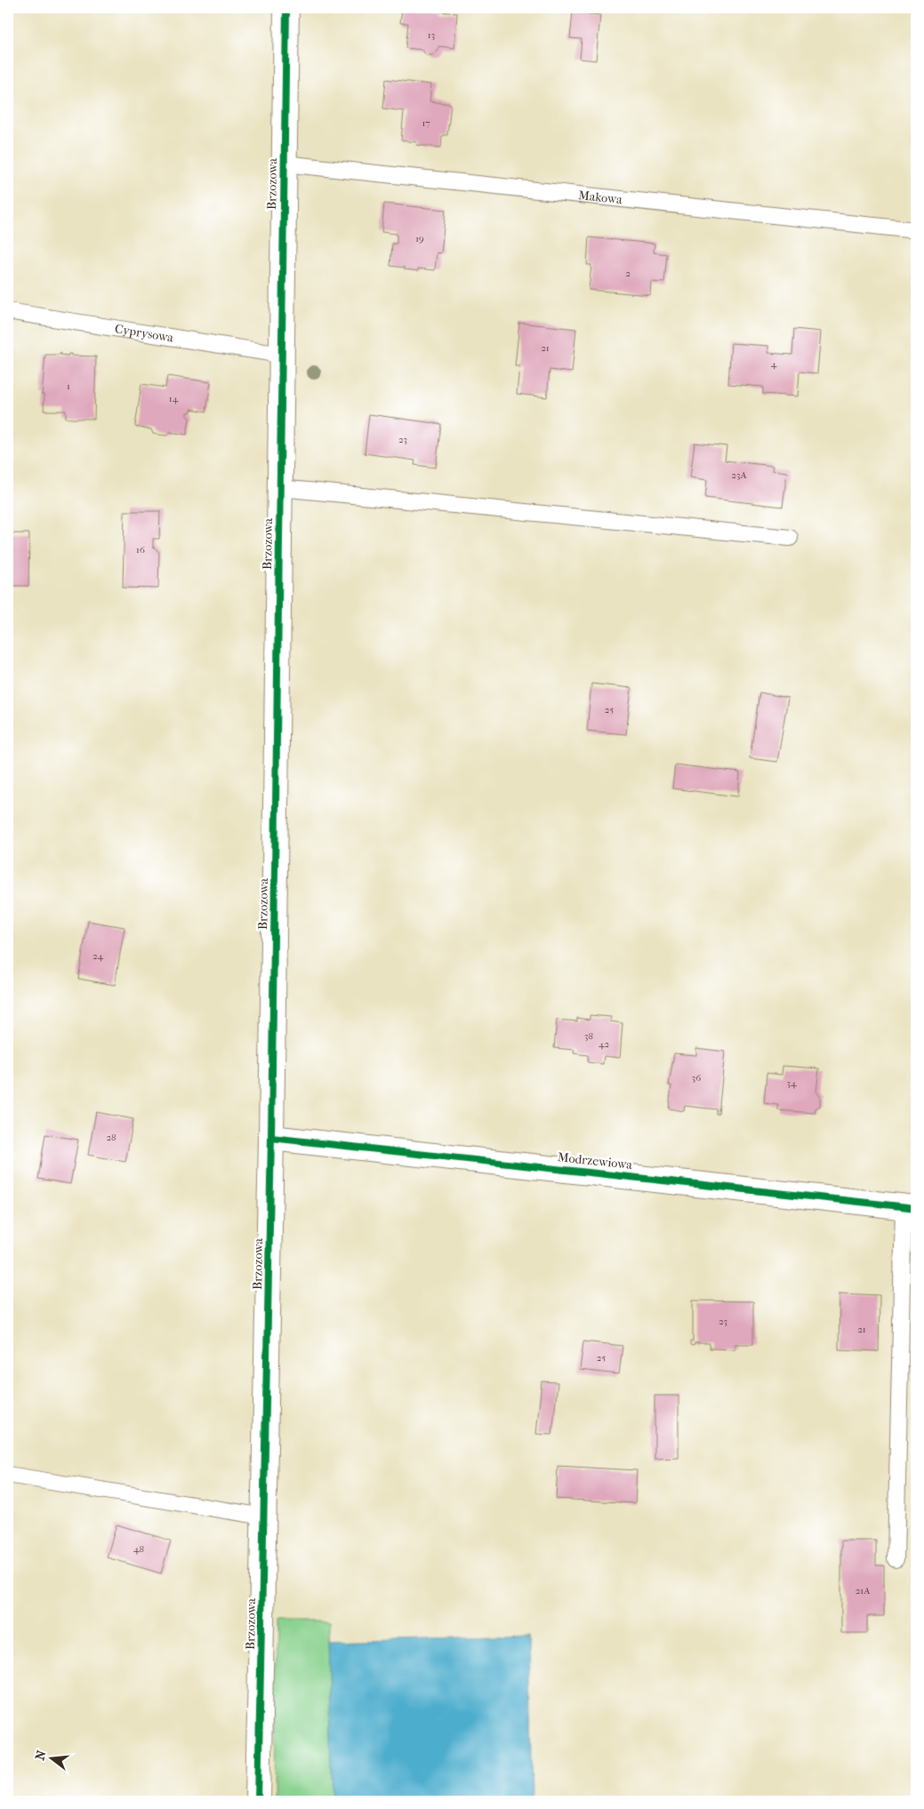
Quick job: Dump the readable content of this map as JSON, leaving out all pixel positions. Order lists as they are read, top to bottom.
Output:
{
  "streets": {
    "street": ["Brzozowa", "Modrzewiowa"],
    "lane": ["Makowa", "Cyprysowa"]
  },
  "crossings": [
    ["Brzozowa", "Makowa"],
    ["Brzozowa", "Cyprysowa"],
    ["Brzozowa", "Modrzewiowa"]
  ],
  "house_numbers": [
    "13",
    "17",
    "19",
    "2",
    "21",
    "4",
    "1",
    "14",
    "23",
    "23A",
    "16",
    "25",
    "24",
    "38",
    "42",
    "36",
    "34",
    "28",
    "23",
    "21",
    "25",
    "48",
    "21A"
  ],
  "north": "left"
}
